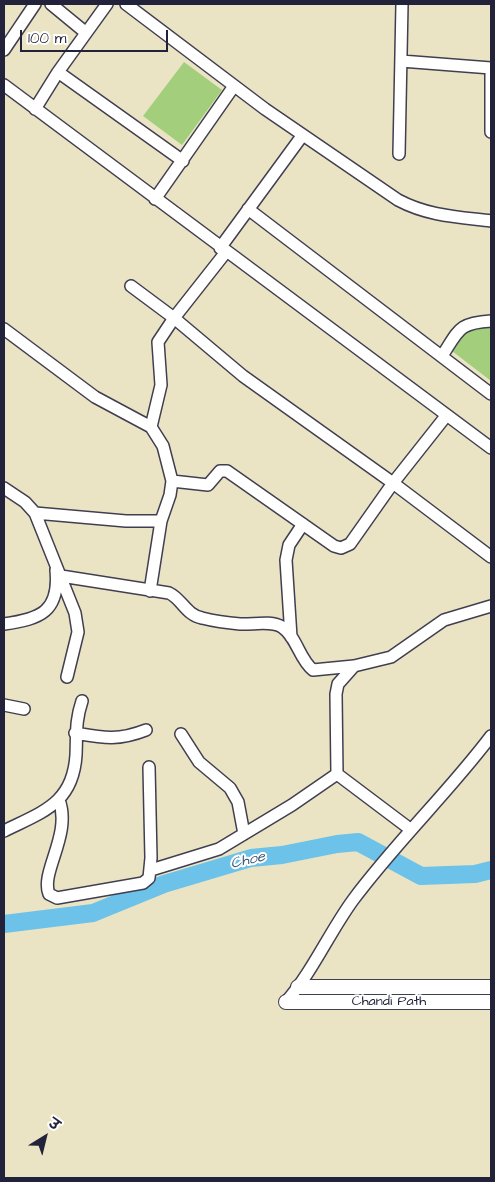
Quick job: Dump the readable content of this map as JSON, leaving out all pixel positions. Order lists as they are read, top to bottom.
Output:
{
  "streets": {
    "main road": ["Chandi Path"]
  },
  "water": ["Choe"],
  "scale_bar": "100 m",
  "north": "top right"
}
